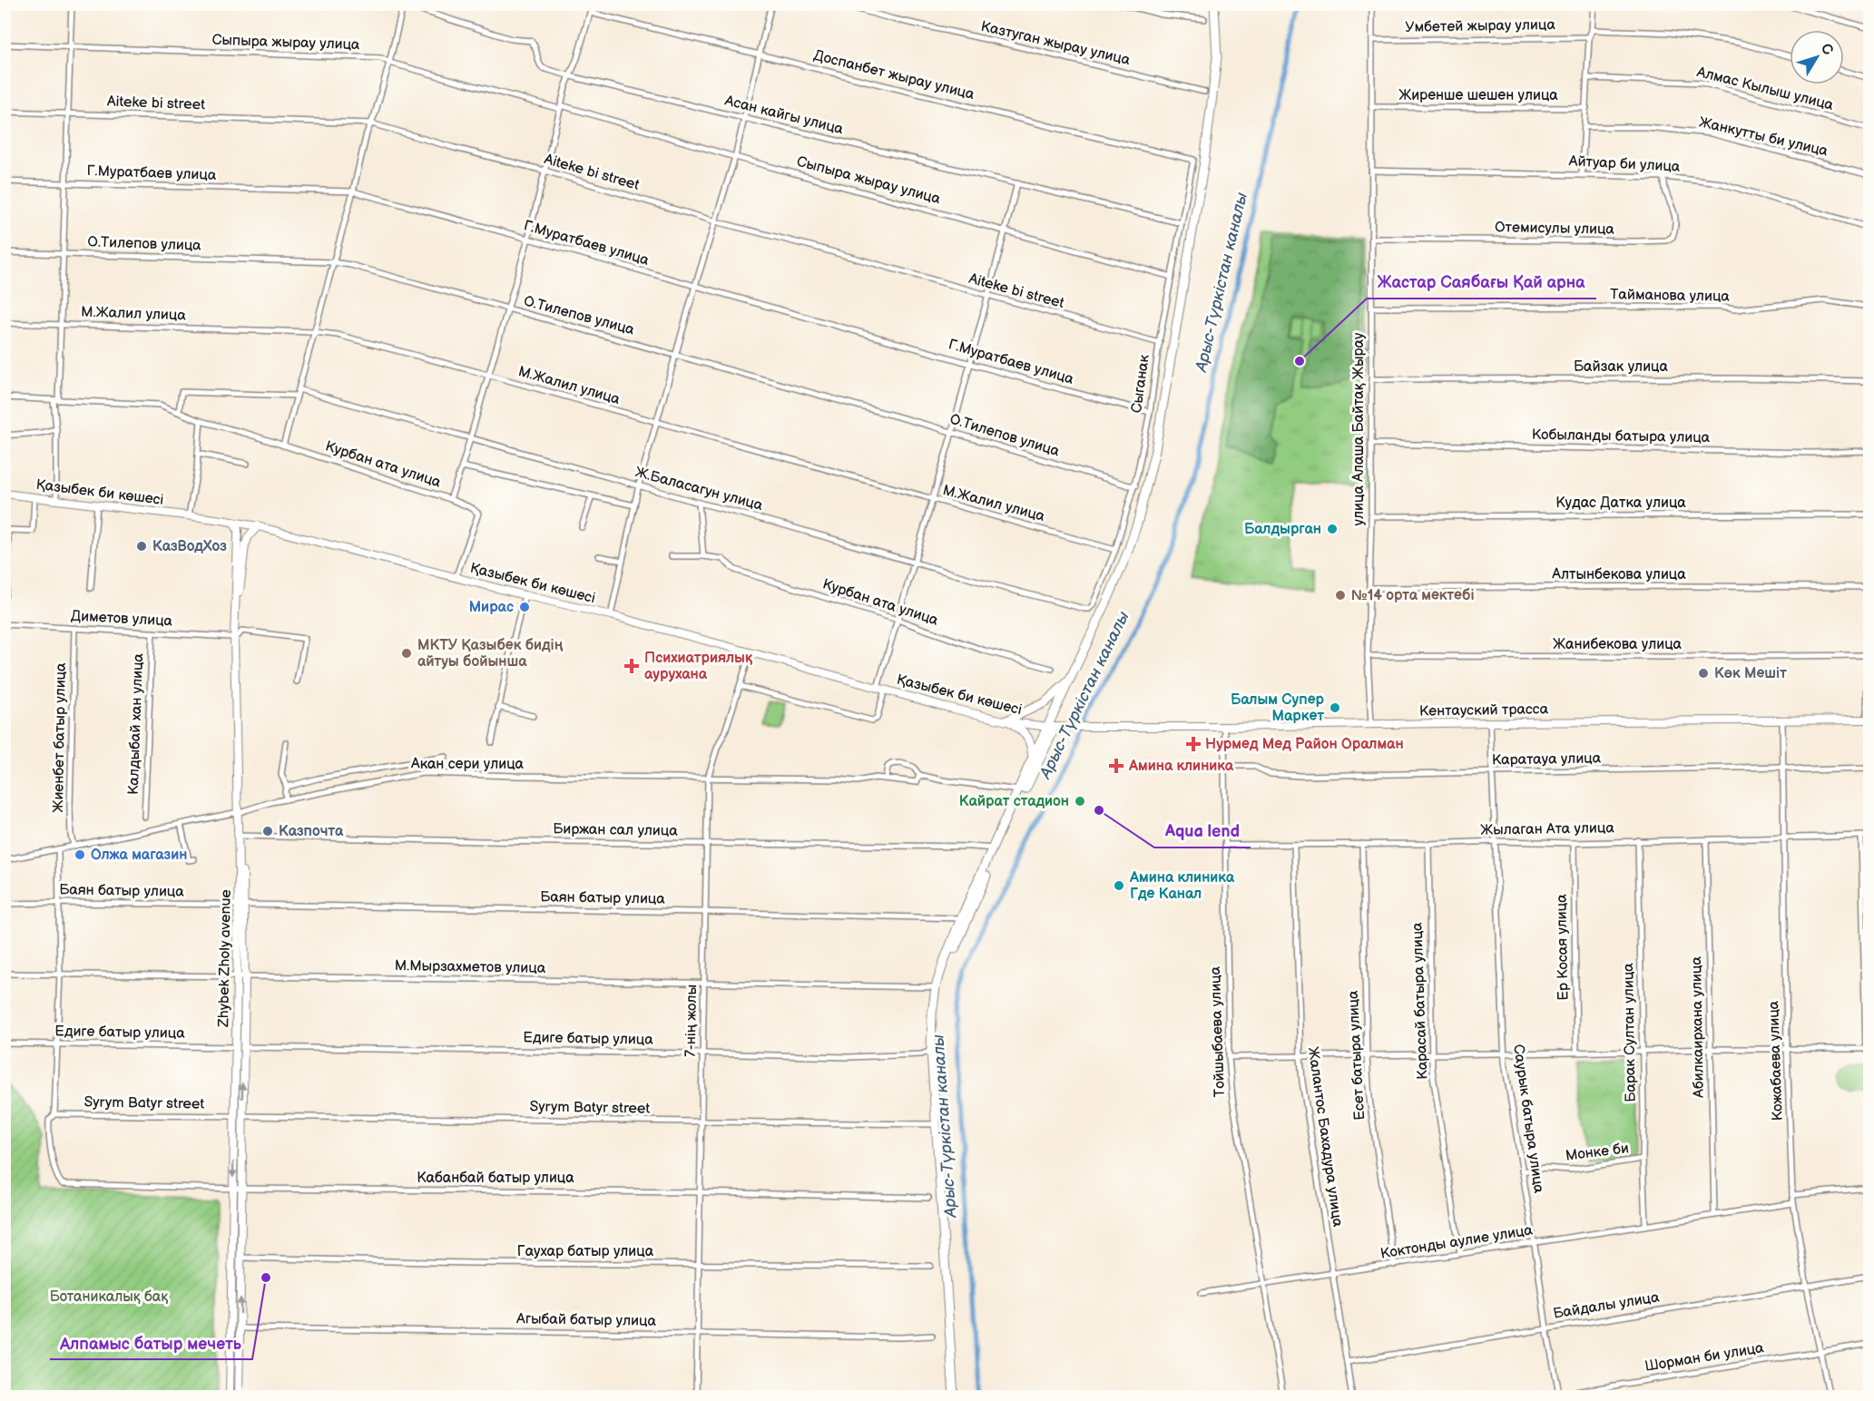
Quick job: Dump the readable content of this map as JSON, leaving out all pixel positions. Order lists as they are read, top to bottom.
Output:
{
  "streets": {
    "main road": ["Қазыбек би көшесі", "Кентауский трасса", "Zhybek Zholy avenue"],
    "street": [
      "Умбетей жырау улица",
      "Сыпыра жырау улица",
      "Казтуган жырау улица",
      "Доспанбет жырау улица",
      "Алмас Кылыш улица",
      "Жиренше шешен улица",
      "Aiteke bi street",
      "Асан кайгы улица",
      "Жанкутты би улица",
      "Айтуар би улица",
      "Г.Муратбаев улица",
      "Отемисулы улица",
      "О.Тилепов улица",
      "Тайманова улица",
      "М.Жалил улица",
      "Байзак улица",
      "Сыганак",
      "улица Алаша Байтақ Жырау",
      "Кобыланды батыра улица",
      "Курбан ата улица",
      "Ж.Баласагун улица",
      "Кудас Датка улица",
      "Алтынбекова улица",
      "Диметов улица",
      "Жанибекова улица",
      "Калдыбай хан улица",
      "Жиенбет батыр улица",
      "Каратауа улица",
      "Акан сери улица",
      "Жылаган Ата улица",
      "Биржан сал улица",
      "Баян батыр улица",
      "Ер Косая улица",
      "М.Мырзахметов улица",
      "Карасай батыра улица",
      "7-нің жолы",
      "Абилкаирхана улица",
      "Тойшыбаева улица",
      "Едиге батыр улица",
      "Барак Султан улица",
      "Есет батыра улица",
      "Кожабаева улица",
      "Syrym Batyr street",
      "Саурык батыра улица",
      "Жалантос Бахадура улица",
      "Монке би",
      "Кабанбай батыр улица",
      "Коктонды аулие улица",
      "Гаухар батыр улица",
      "Байдалы улица",
      "Агыбай батыр улица",
      "Шорман би улица"
    ]
  },
  "crossings": [
    ["Умбетей жырау улица", "улица Алаша Байтақ Жырау"],
    ["Сыпыра жырау улица", "Сыганак"],
    ["Доспанбет жырау улица", "Сыганак"],
    ["Жиренше шешен улица", "улица Алаша Байтақ Жырау"],
    ["Aiteke bi street", "Сыганак"],
    ["Асан кайгы улица", "Сыганак"],
    ["Айтуар би улица", "Отемисулы улица"],
    ["Айтуар би улица", "улица Алаша Байтақ Жырау"],
    ["Г.Муратбаев улица", "Сыганак"],
    ["Отемисулы улица", "улица Алаша Байтақ Жырау"],
    ["О.Тилепов улица", "Сыганак"],
    ["Тайманова улица", "улица Алаша Байтақ Жырау"],
    ["М.Жалил улица", "Сыганак"],
    ["Байзак улица", "улица Алаша Байтақ Жырау"],
    ["Сыганак", "Ж.Баласагун улица"],
    ["улица Алаша Байтақ Жырау", "Кобыланды батыра улица"],
    ["улица Алаша Байтақ Жырау", "Кудас Датка улица"],
    ["улица Алаша Байтақ Жырау", "Алтынбекова улица"],
    ["улица Алаша Байтақ Жырау", "Жанибекова улица"],
    ["улица Алаша Байтақ Жырау", "Кентауский трасса"],
    ["Қазыбек би көшесі", "Кентауский трасса"],
    ["Қазыбек би көшесі", "Zhybek Zholy avenue"],
    ["Қазыбек би көшесі", "7-нің жолы"],
    ["Диметов улица", "Калдыбай хан улица"],
    ["Диметов улица", "Жиенбет батыр улица"],
    ["Диметов улица", "Zhybek Zholy avenue"],
    ["Кентауский трасса", "Тойшыбаева улица"],
    ["Кентауский трасса", "Кожабаева улица"],
    ["Кентауский трасса", "Саурык батыра улица"],
    ["Жиенбет батыр улица", "Акан сери улица"],
    ["Каратауа улица", "Тойшыбаева улица"],
    ["Каратауа улица", "Кожабаева улица"],
    ["Каратауа улица", "Саурык батыра улица"],
    ["Акан сери улица", "Zhybek Zholy avenue"],
    ["Акан сери улица", "7-нің жолы"],
    ["Жылаган Ата улица", "Ер Косая улица"],
    ["Жылаган Ата улица", "Карасай батыра улица"],
    ["Жылаган Ата улица", "Абилкаирхана улица"],
    ["Жылаган Ата улица", "Тойшыбаева улица"],
    ["Жылаган Ата улица", "Барак Султан улица"],
    ["Жылаган Ата улица", "Есет батыра улица"],
    ["Жылаган Ата улица", "Кожабаева улица"],
    ["Жылаган Ата улица", "Саурык батыра улица"],
    ["Жылаган Ата улица", "Жалантос Бахадура улица"],
    ["Биржан сал улица", "Zhybek Zholy avenue"],
    ["Биржан сал улица", "7-нің жолы"],
    ["Баян батыр улица", "Zhybek Zholy avenue"],
    ["Баян батыр улица", "7-нің жолы"],
    ["Zhybek Zholy avenue", "М.Мырзахметов улица"],
    ["Zhybek Zholy avenue", "Едиге батыр улица"],
    ["Zhybek Zholy avenue", "Syrym Batyr street"],
    ["Zhybek Zholy avenue", "Кабанбай батыр улица"],
    ["Zhybek Zholy avenue", "Гаухар батыр улица"],
    ["Zhybek Zholy avenue", "Агыбай батыр улица"],
    ["М.Мырзахметов улица", "7-нің жолы"],
    ["Карасай батыра улица", "Коктонды аулие улица"],
    ["7-нің жолы", "Едиге батыр улица"],
    ["7-нің жолы", "Syrym Batyr street"],
    ["7-нің жолы", "Кабанбай батыр улица"],
    ["7-нің жолы", "Гаухар батыр улица"],
    ["7-нің жолы", "Агыбай батыр улица"],
    ["Абилкаирхана улица", "Коктонды аулие улица"],
    ["Тойшыбаева улица", "Коктонды аулие улица"],
    ["Барак Султан улица", "Монке би"],
    ["Барак Султан улица", "Коктонды аулие улица"],
    ["Есет батыра улица", "Коктонды аулие улица"],
    ["Кожабаева улица", "Коктонды аулие улица"],
    ["Кожабаева улица", "Байдалы улица"],
    ["Кожабаева улица", "Шорман би улица"],
    ["Syrym Batyr street", "Кабанбай батыр улица"],
    ["Саурык батыра улица", "Монке би"],
    ["Саурык батыра улица", "Коктонды аулие улица"],
    ["Саурык батыра улица", "Байдалы улица"],
    ["Саурык батыра улица", "Шорман би улица"],
    ["Жалантос Бахадура улица", "Коктонды аулие улица"],
    ["Жалантос Бахадура улица", "Байдалы улица"]
  ],
  "water": ["Арыс-Түркістан каналы"],
  "parks": ["Ботаникалық бақ"],
  "places": {
    "other": [
      "Жастар Саябағы Қай арна",
      "Балдырган",
      "КазВодХоз",
      "№14 орта мектебі",
      "Мирас",
      "МКТУ Қазыбек бидің айтуы бойынша",
      "Көк Мешіт",
      "Балым Супер Маркет",
      "Кайрат стадион",
      "Aqua lend",
      "Казпочта",
      "Олжа магазин",
      "Амина клиника Где Канал",
      "Алпамыс батыр мечеть"
    ],
    "health": ["Психиатриялық аурухана", "Нурмед Мед Район Оралман", "Амина клиника"]
  },
  "north": "top right"
}
